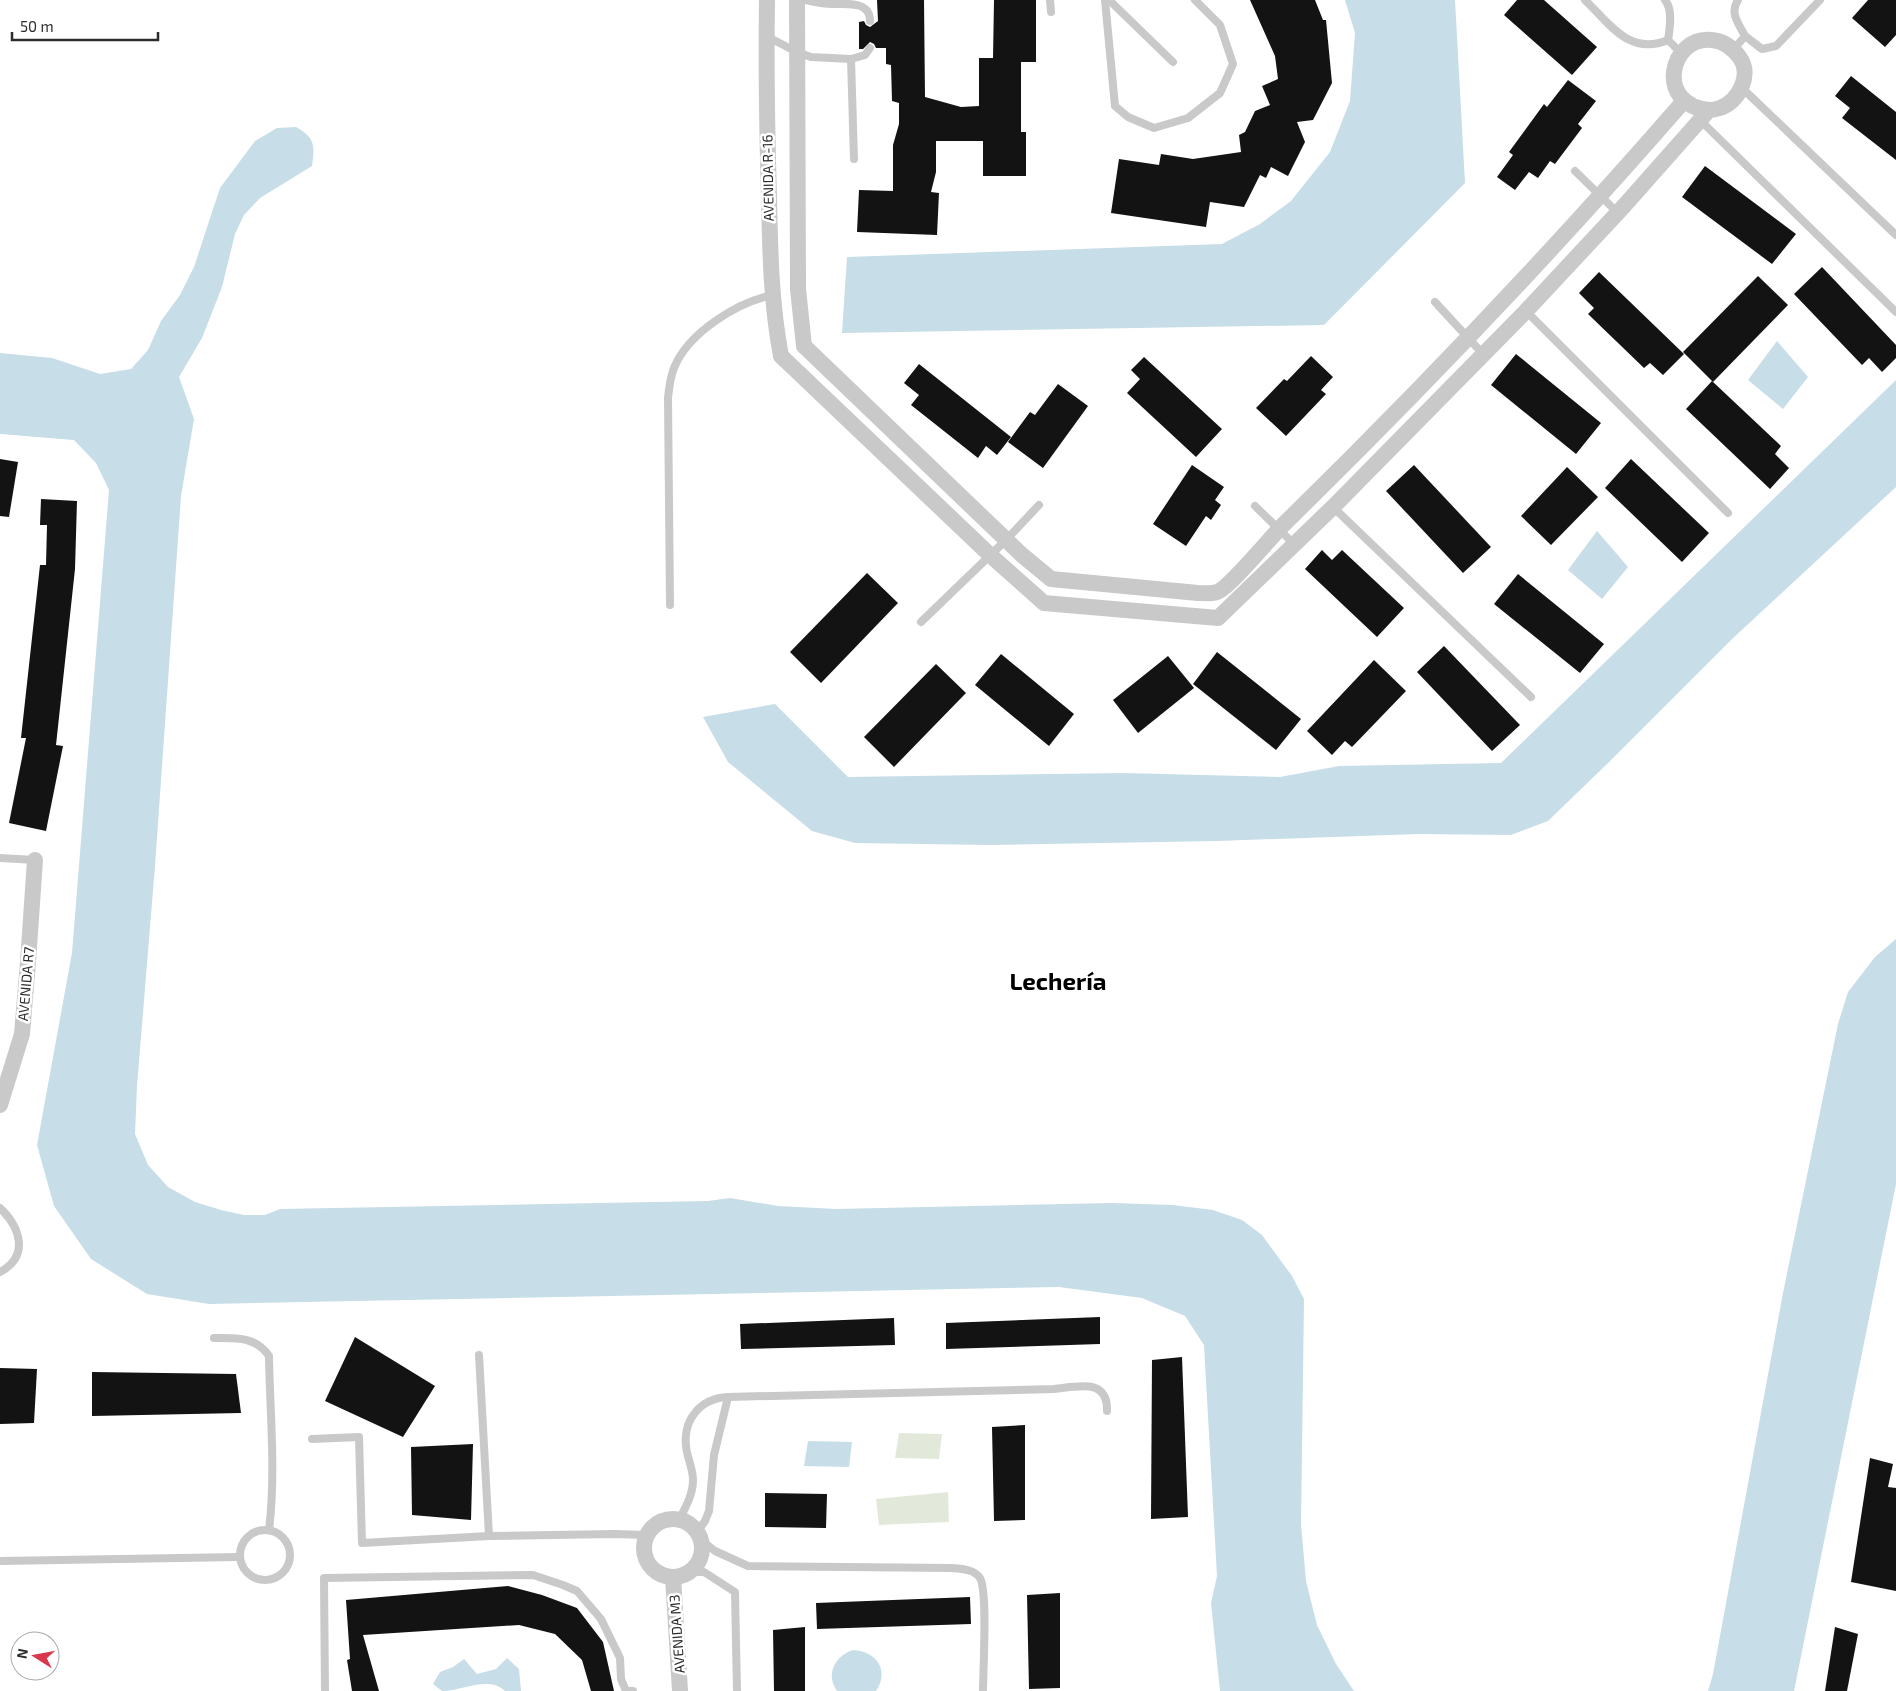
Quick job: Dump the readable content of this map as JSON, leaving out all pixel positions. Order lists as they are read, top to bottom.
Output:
{
  "streets": {
    "street": ["AVENIDA R-16", "AVENIDA R7", "AVENIDA M3"]
  },
  "districts": ["Lechería"],
  "scale_bar": "50 m",
  "north": "left"
}
